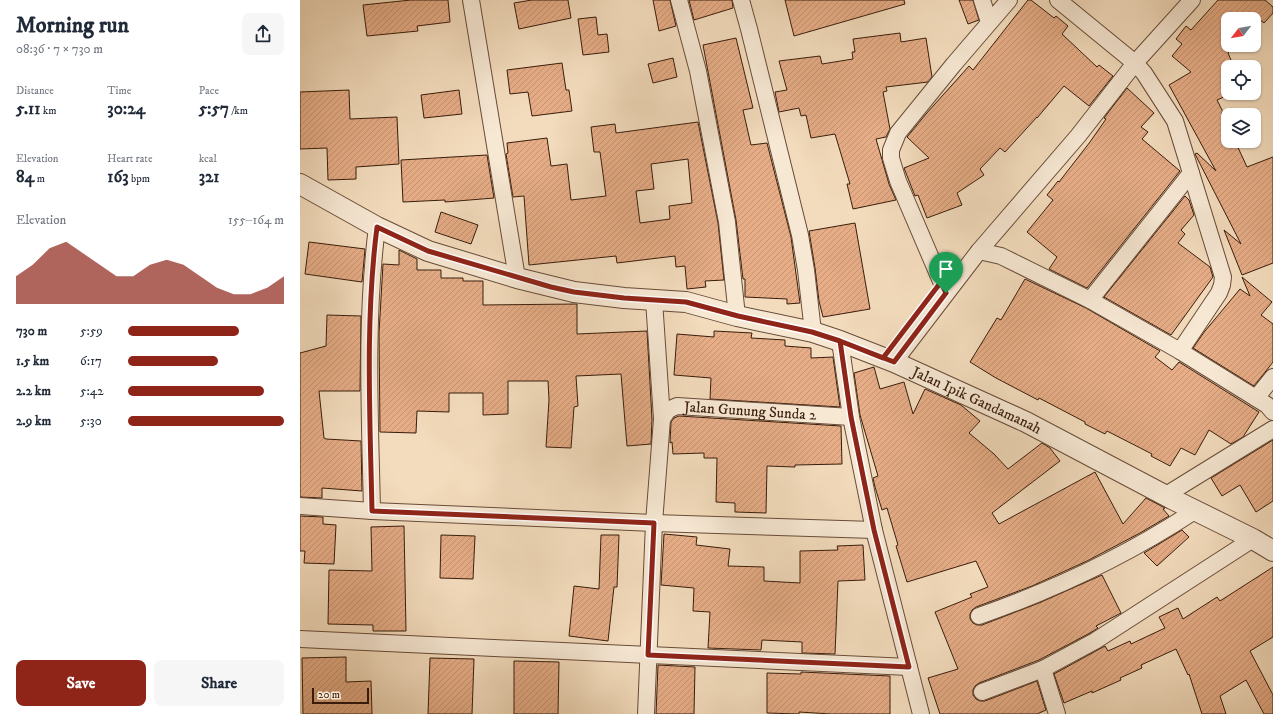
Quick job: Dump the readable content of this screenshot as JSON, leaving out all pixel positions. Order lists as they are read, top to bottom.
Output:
{
  "streets": {
    "street": ["Jalan Ipik Gandamanah", "Jalan Gunung Sunda 2"]
  },
  "scale_bar": "20 m",
  "north": "bottom left",
  "page": {
    "heading": ["Morning run", "08:36 · 7 × 730 m"],
    "stats": [
      ["Distance", "5.11 km"],
      ["Time", "30:24"],
      ["Pace", "5:57 /km"],
      ["Elevation", "84 m"],
      ["Heart rate", "163 bpm"],
      ["kcal", "321"]
    ],
    "chart": ["Elevation", "155–164 m"],
    "list": [
      {
        "name": "730 m",
        "note": "5:59"
      },
      {
        "name": "1.5 km",
        "note": "6:17"
      },
      {
        "name": "2.2 km",
        "note": "5:42"
      },
      {
        "name": "2.9 km",
        "note": "5:30"
      }
    ],
    "buttons": ["Save", "Share"],
    "scale": "20 m"
  }
}
